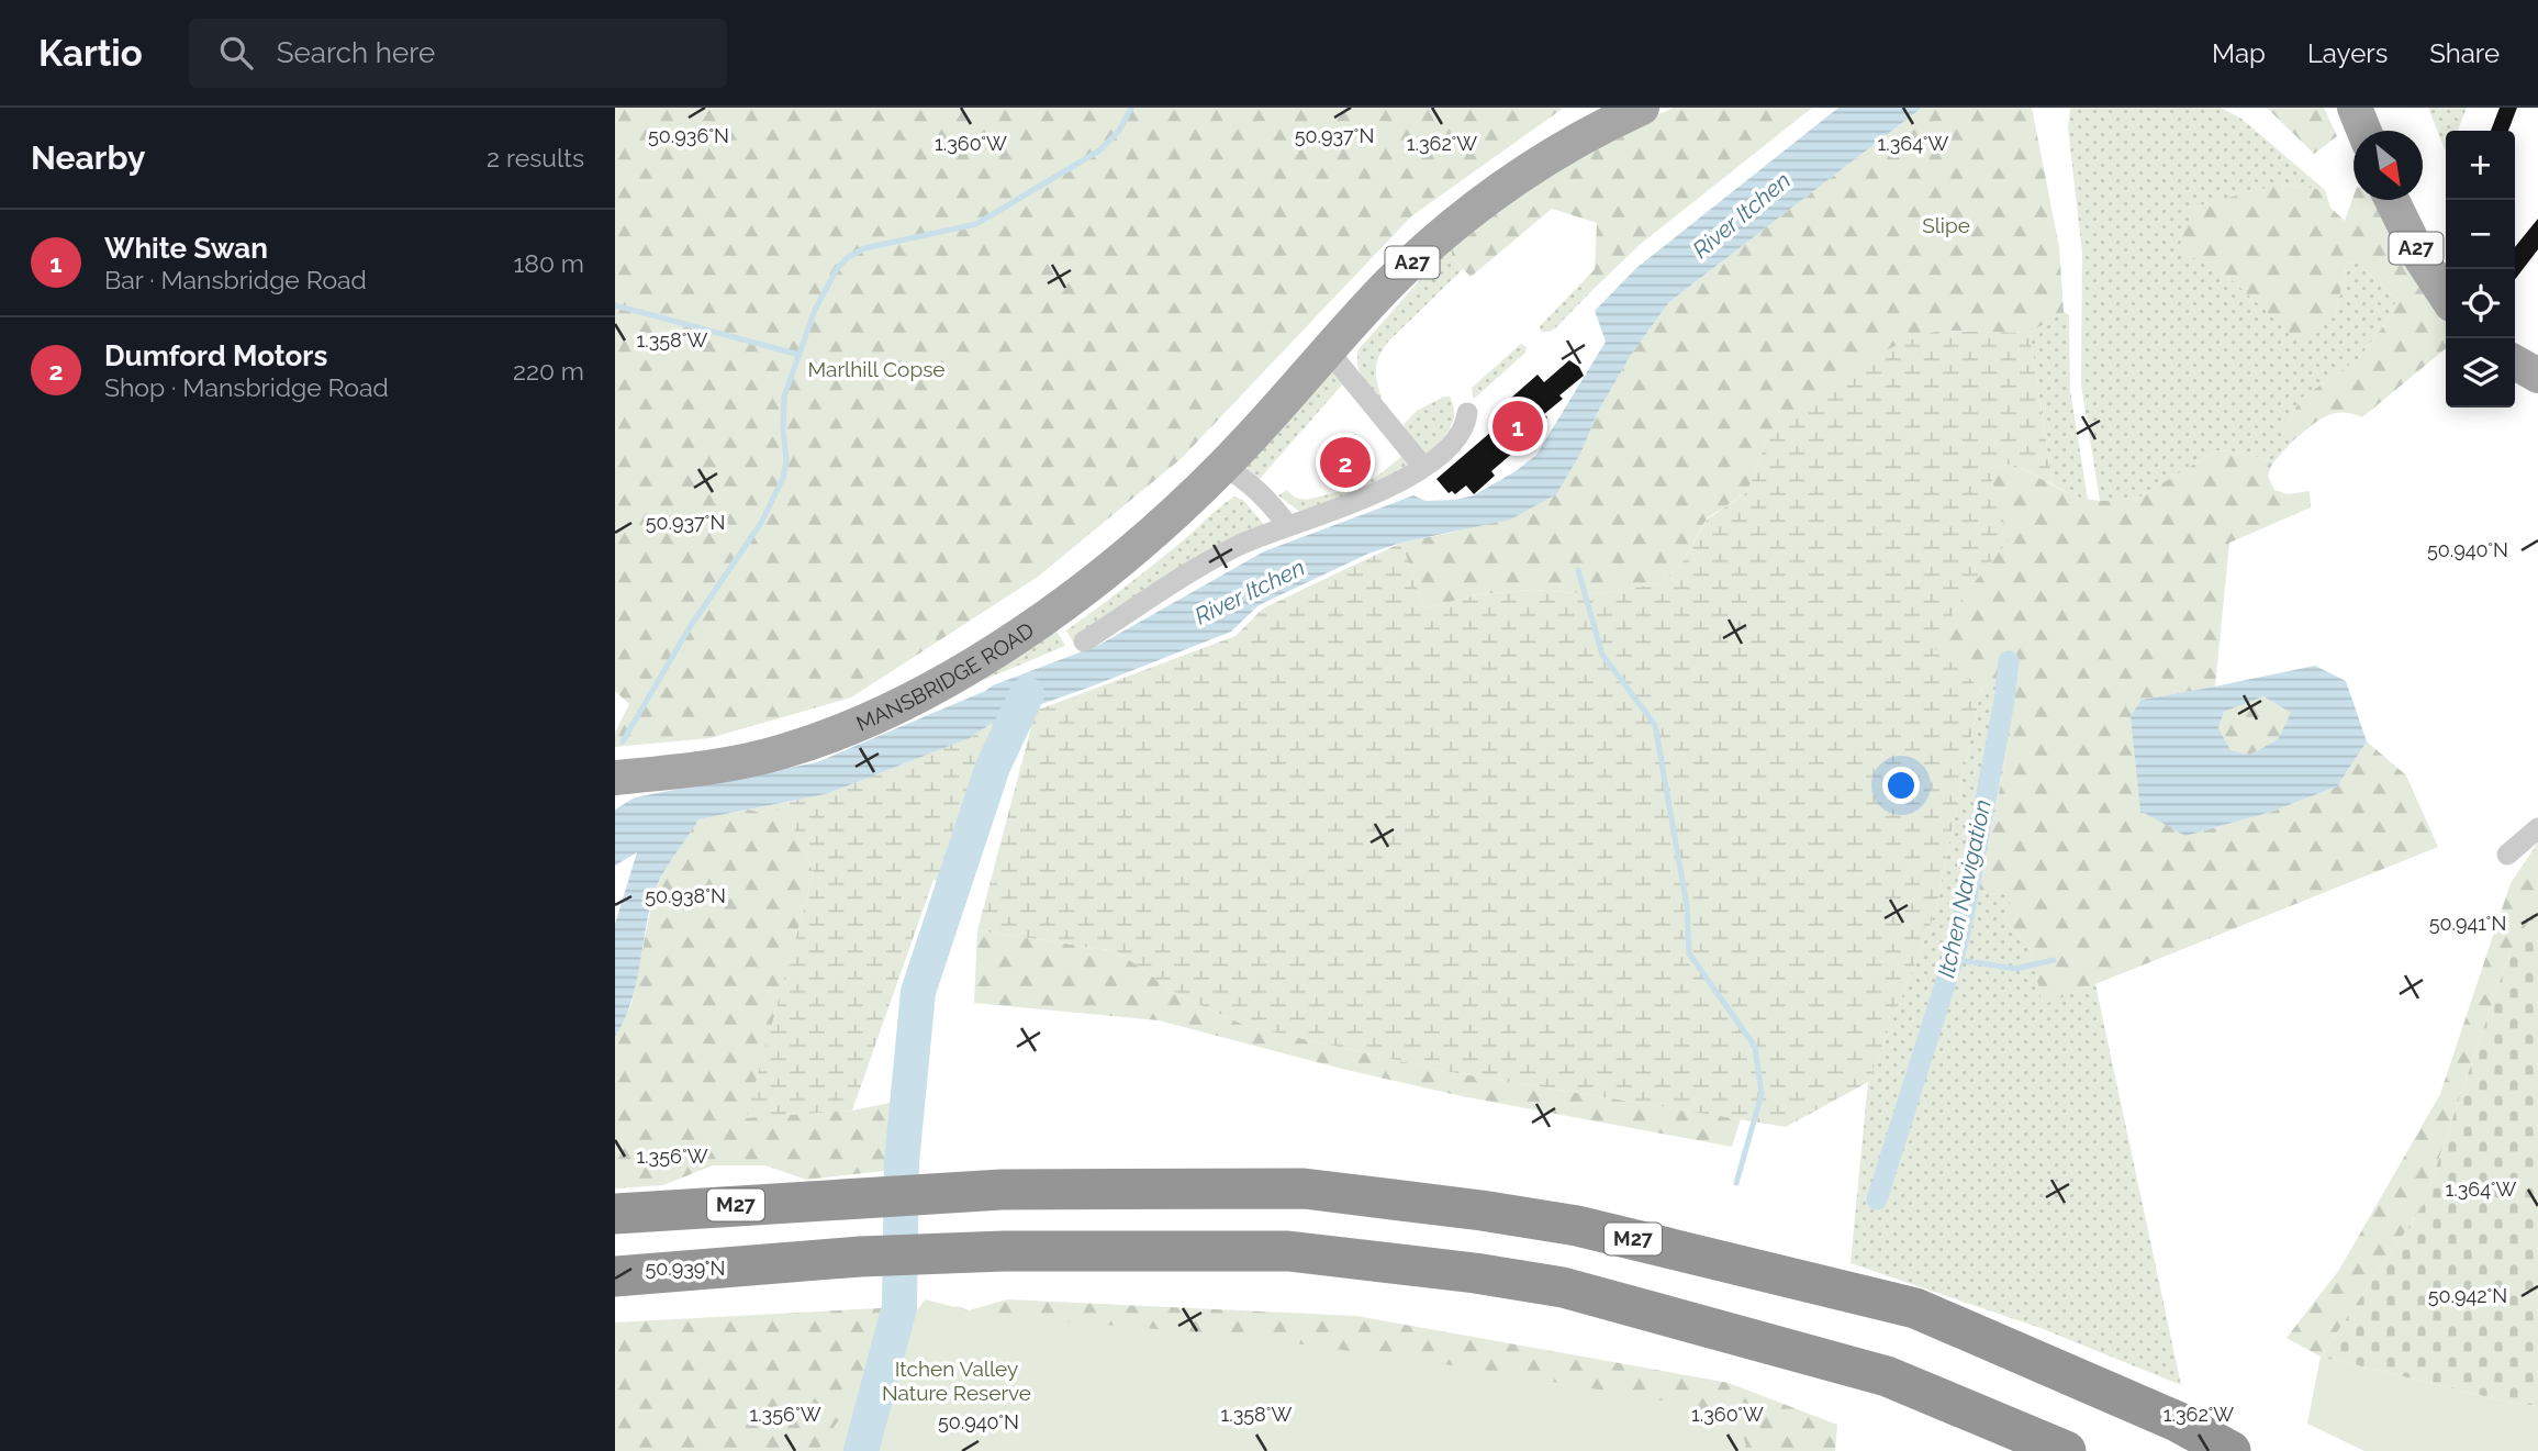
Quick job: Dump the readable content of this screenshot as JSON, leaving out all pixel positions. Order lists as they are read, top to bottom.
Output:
{
  "streets": {
    "highway": ["M27"],
    "main road": ["A27", "MANSBRIDGE ROAD"]
  },
  "water": ["River Itchen", "Itchen Navigation"],
  "parks": ["Slipe", "Marlhill Copse", "Itchen Valley Nature Reserve"],
  "north": "bottom right",
  "page": {
    "header": "Kartio",
    "search": "Search here",
    "nav": ["Map", "Layers", "Share"],
    "heading": ["Nearby", "2 results"],
    "map_buttons": ["+", "−"],
    "list": [
      {
        "mark": "1",
        "name": "White Swan",
        "note": "Bar · Mansbridge Road",
        "value": "180 m"
      },
      {
        "mark": "2",
        "name": "Dumford Motors",
        "note": "Shop · Mansbridge Road",
        "value": "220 m"
      }
    ],
    "pins": ["1", "2"]
  },
  "coordinates": [
    "50.936°N",
    "50.937°N",
    "1.364°W",
    "1.360°W",
    "1.362°W",
    "1.358°W",
    "50.940°N",
    "50.938°N",
    "50.941°N",
    "1.356°W",
    "50.939°N",
    "50.942°N"
  ]
}
